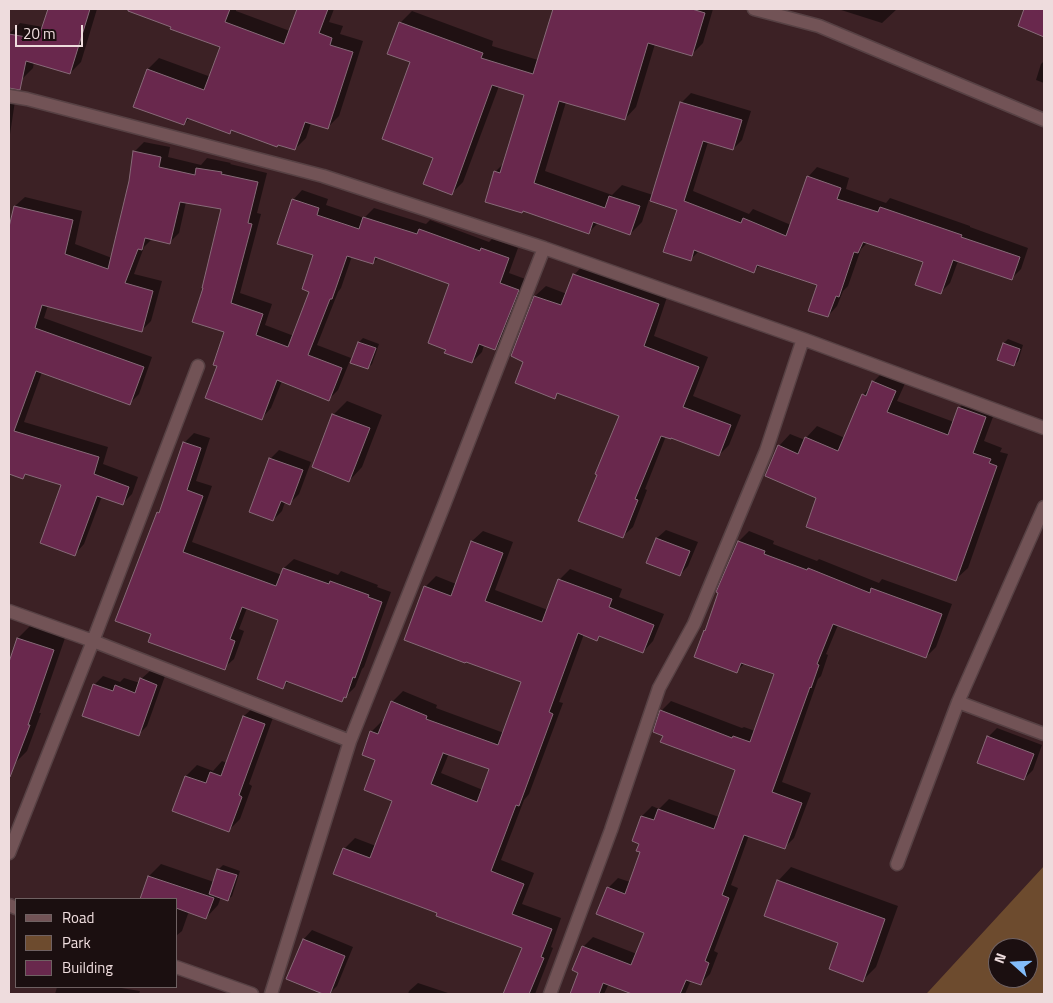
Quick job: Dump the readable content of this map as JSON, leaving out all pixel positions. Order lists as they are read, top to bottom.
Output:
{
  "legend": ["Road", "Park", "Building"],
  "scale_bar": "20 m",
  "north": "left"
}
